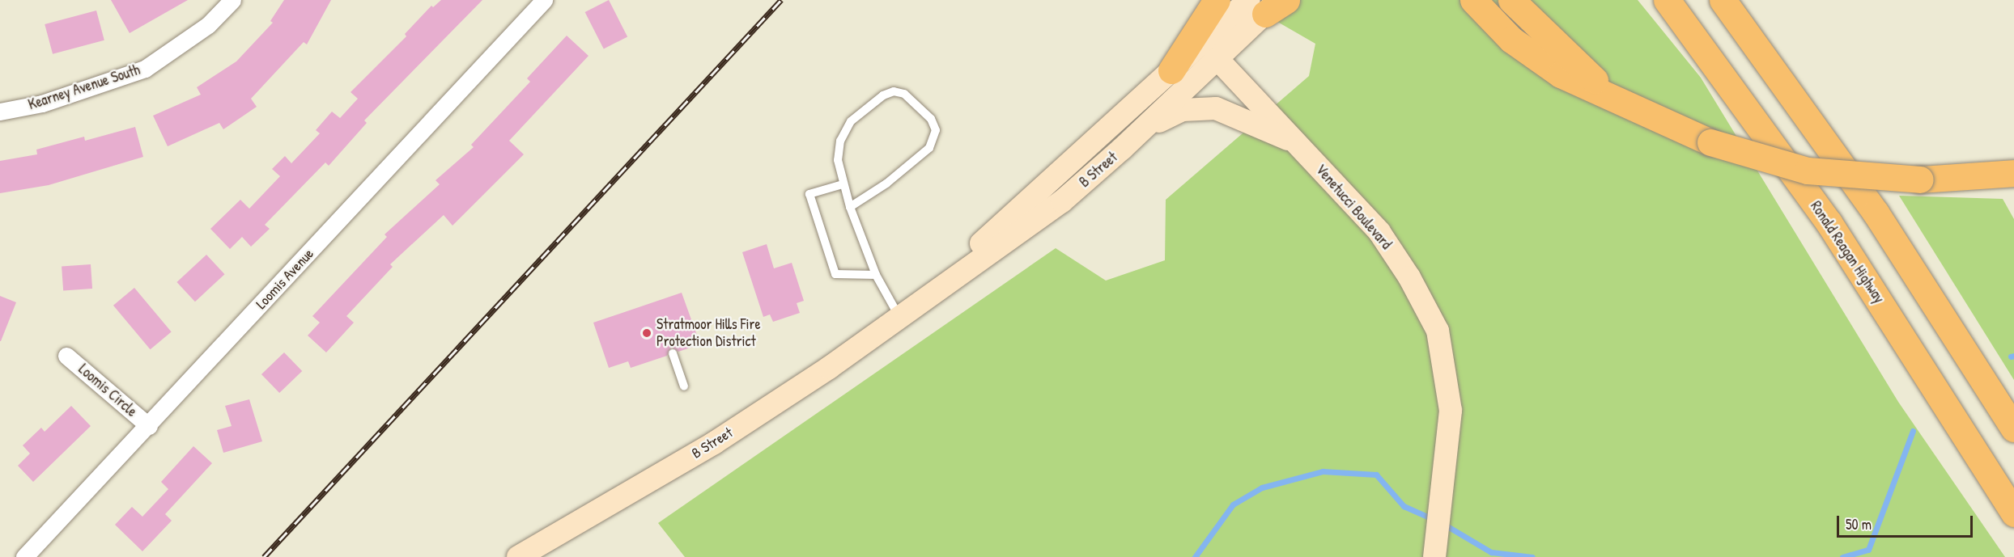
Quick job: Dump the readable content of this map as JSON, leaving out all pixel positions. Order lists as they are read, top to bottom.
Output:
{
  "streets": {
    "main road": ["B Street", "Venetucci Boulevard", "Ronald Reagan Highway"],
    "street": ["Kearney Avenue South", "Loomis Avenue", "Loomis Circle"]
  },
  "crossings": [
    ["B Street", "Venetucci Boulevard"],
    ["Loomis Avenue", "Loomis Circle"]
  ],
  "places": ["Stratmoor Hills Fire Protection District"],
  "scale_bar": "50 m"
}
